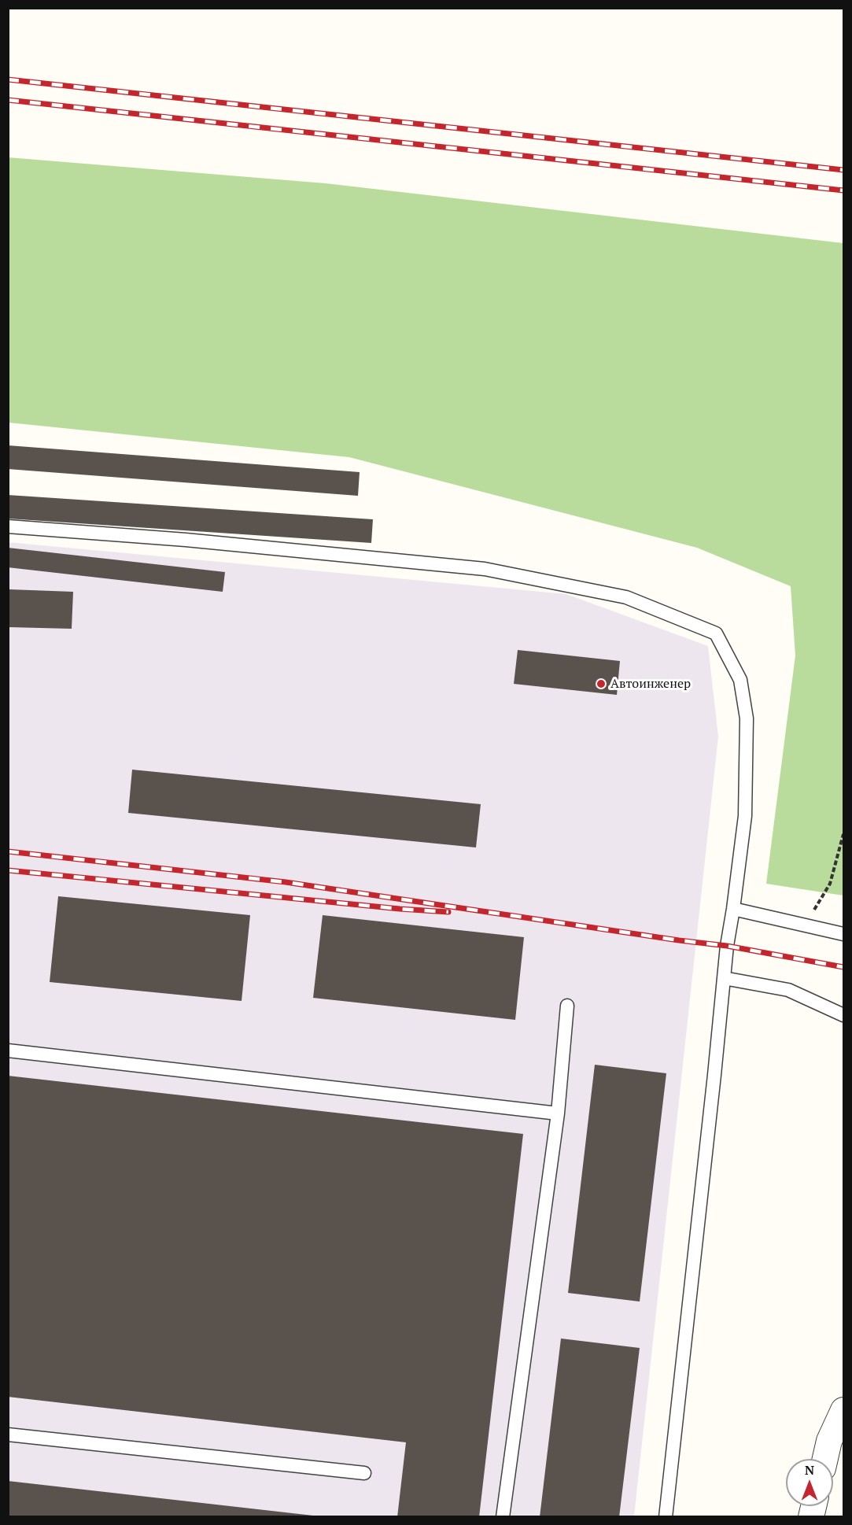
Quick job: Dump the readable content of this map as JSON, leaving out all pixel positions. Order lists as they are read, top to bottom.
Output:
{
  "places": ["Автоинженер"],
  "north": "top"
}
